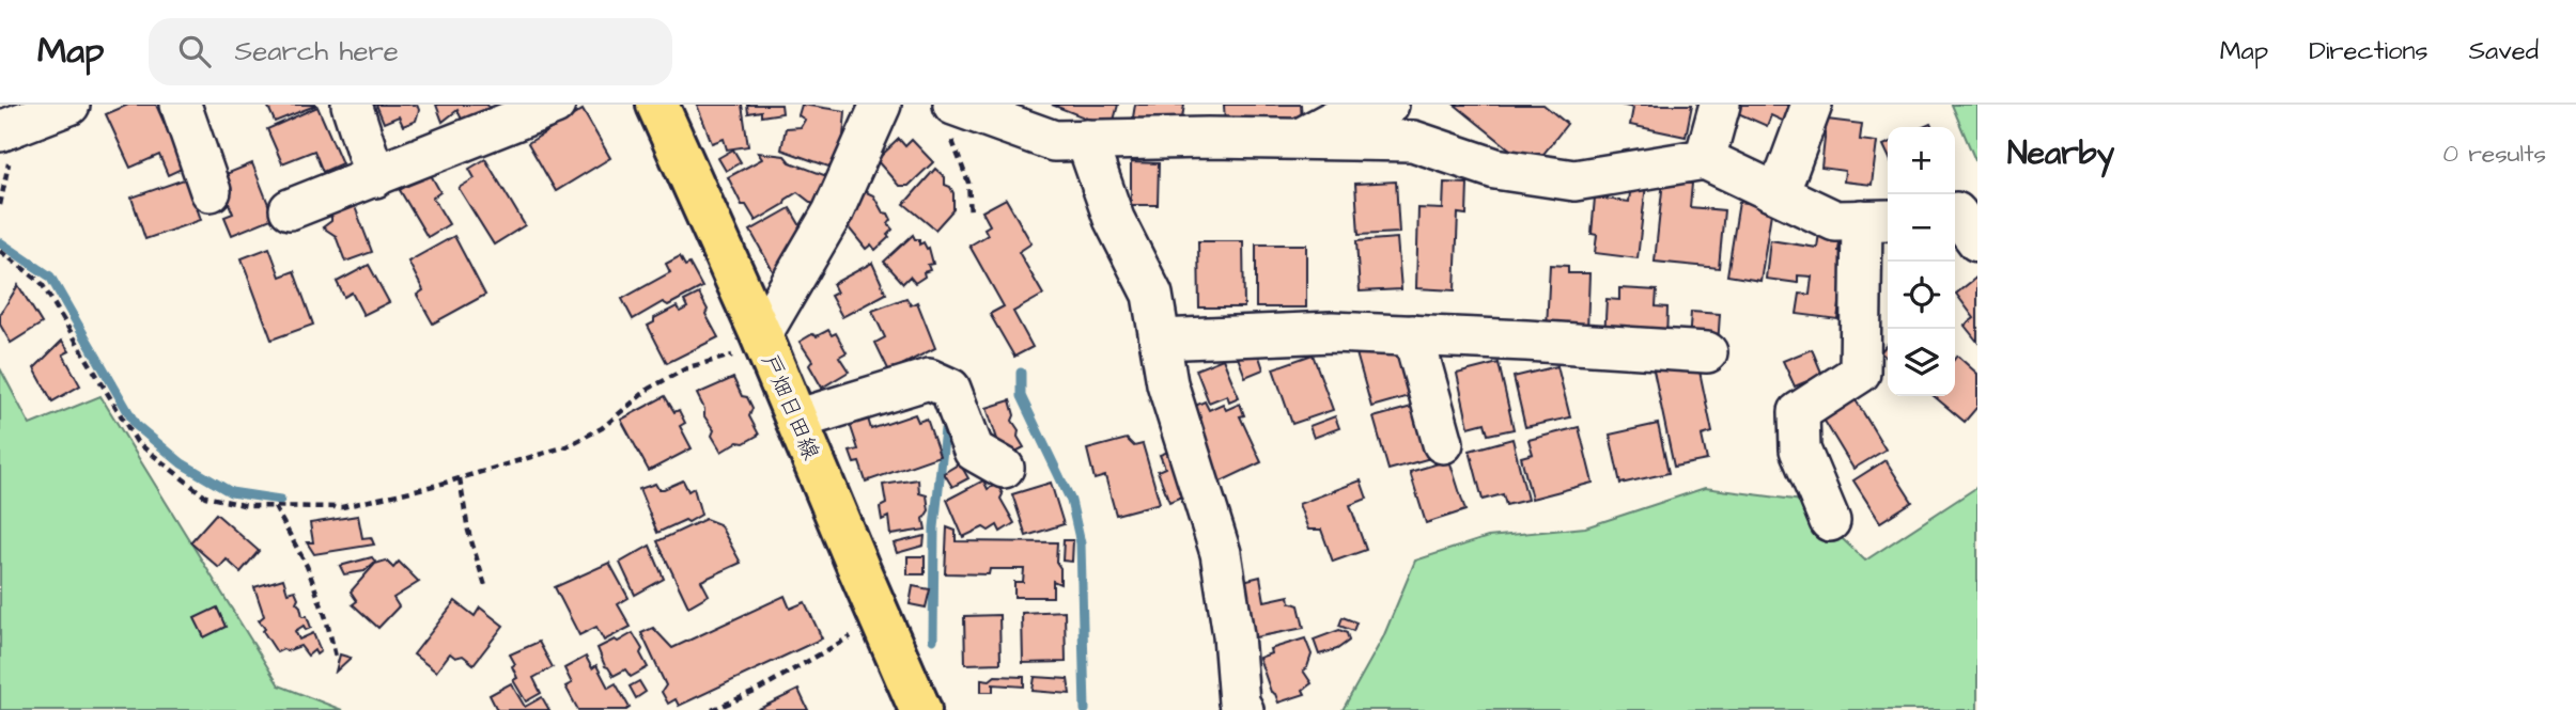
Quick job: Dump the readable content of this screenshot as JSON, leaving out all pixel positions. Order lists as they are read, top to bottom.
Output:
{
  "streets": {
    "main road": ["戸畑日田線"]
  },
  "page": {
    "header": "Map",
    "search": "Search here",
    "nav": ["Map", "Directions", "Saved"],
    "heading": ["Nearby", "0 results"],
    "map_buttons": ["+", "−"]
  }
}
